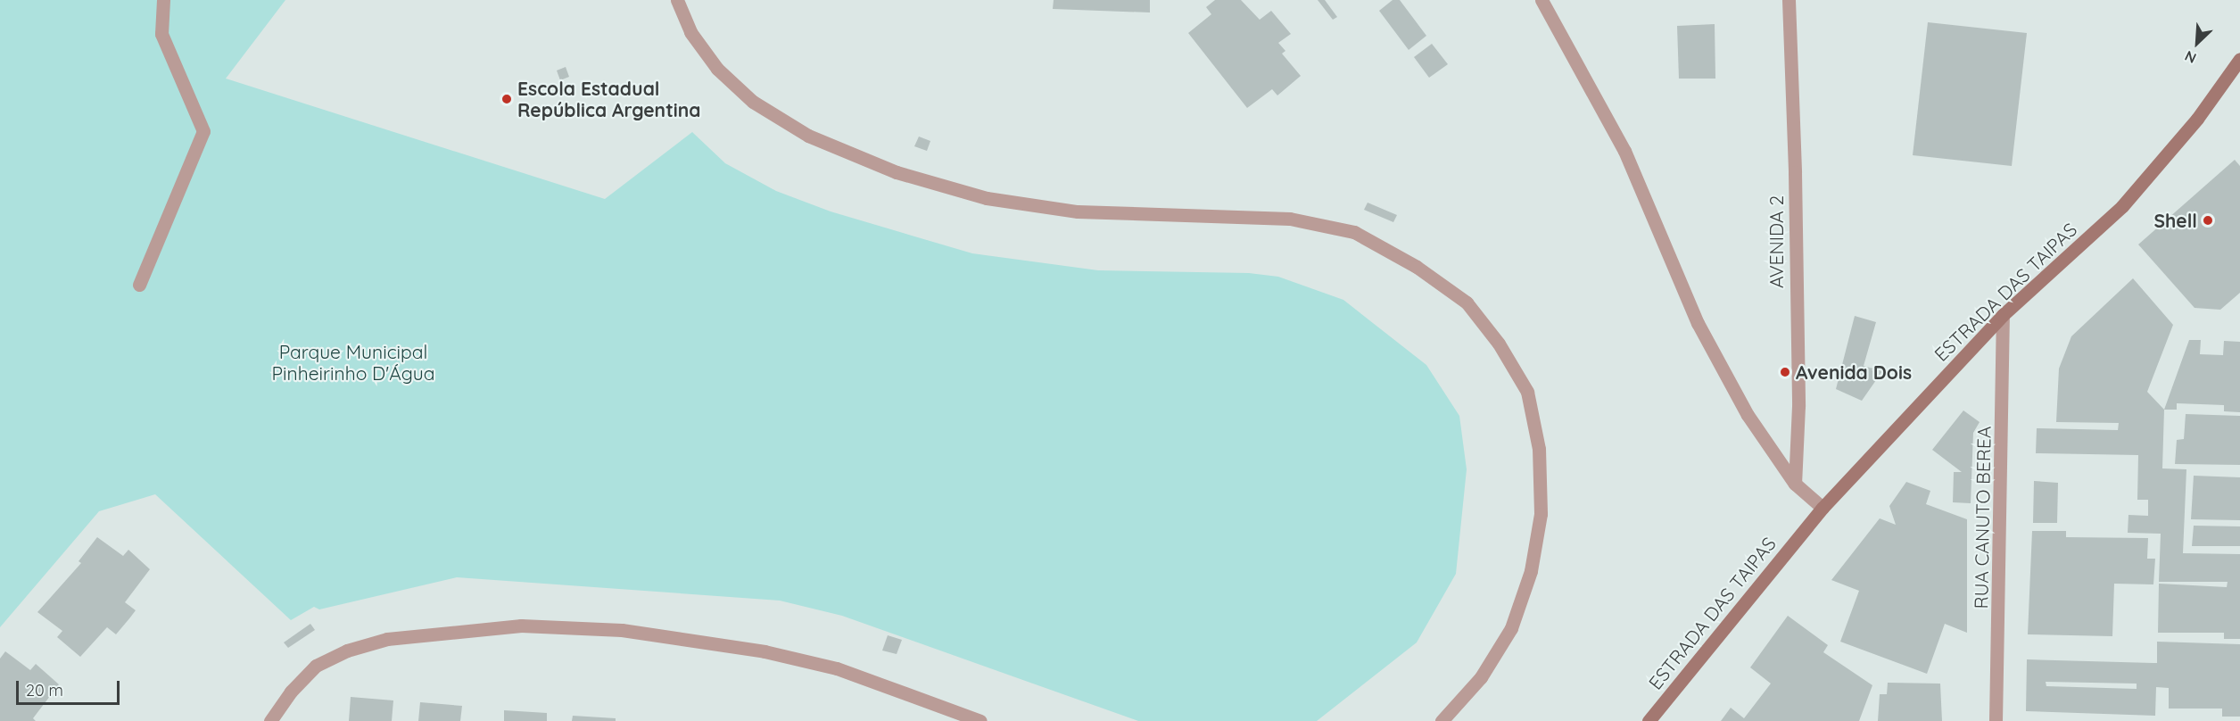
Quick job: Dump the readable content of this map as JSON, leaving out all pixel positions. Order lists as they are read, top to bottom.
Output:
{
  "streets": {
    "main road": ["ESTRADA DAS TAIPAS"],
    "street": ["AVENIDA 2", "RUA CANUTO BEREA"]
  },
  "crossings": [
    ["ESTRADA DAS TAIPAS", "RUA CANUTO BEREA"]
  ],
  "parks": ["Parque Municipal Pinheirinho D'Água"],
  "places": ["Escola Estadual República Argentina", "Shell", "Avenida Dois"],
  "scale_bar": "20 m",
  "north": "bottom left"
}
